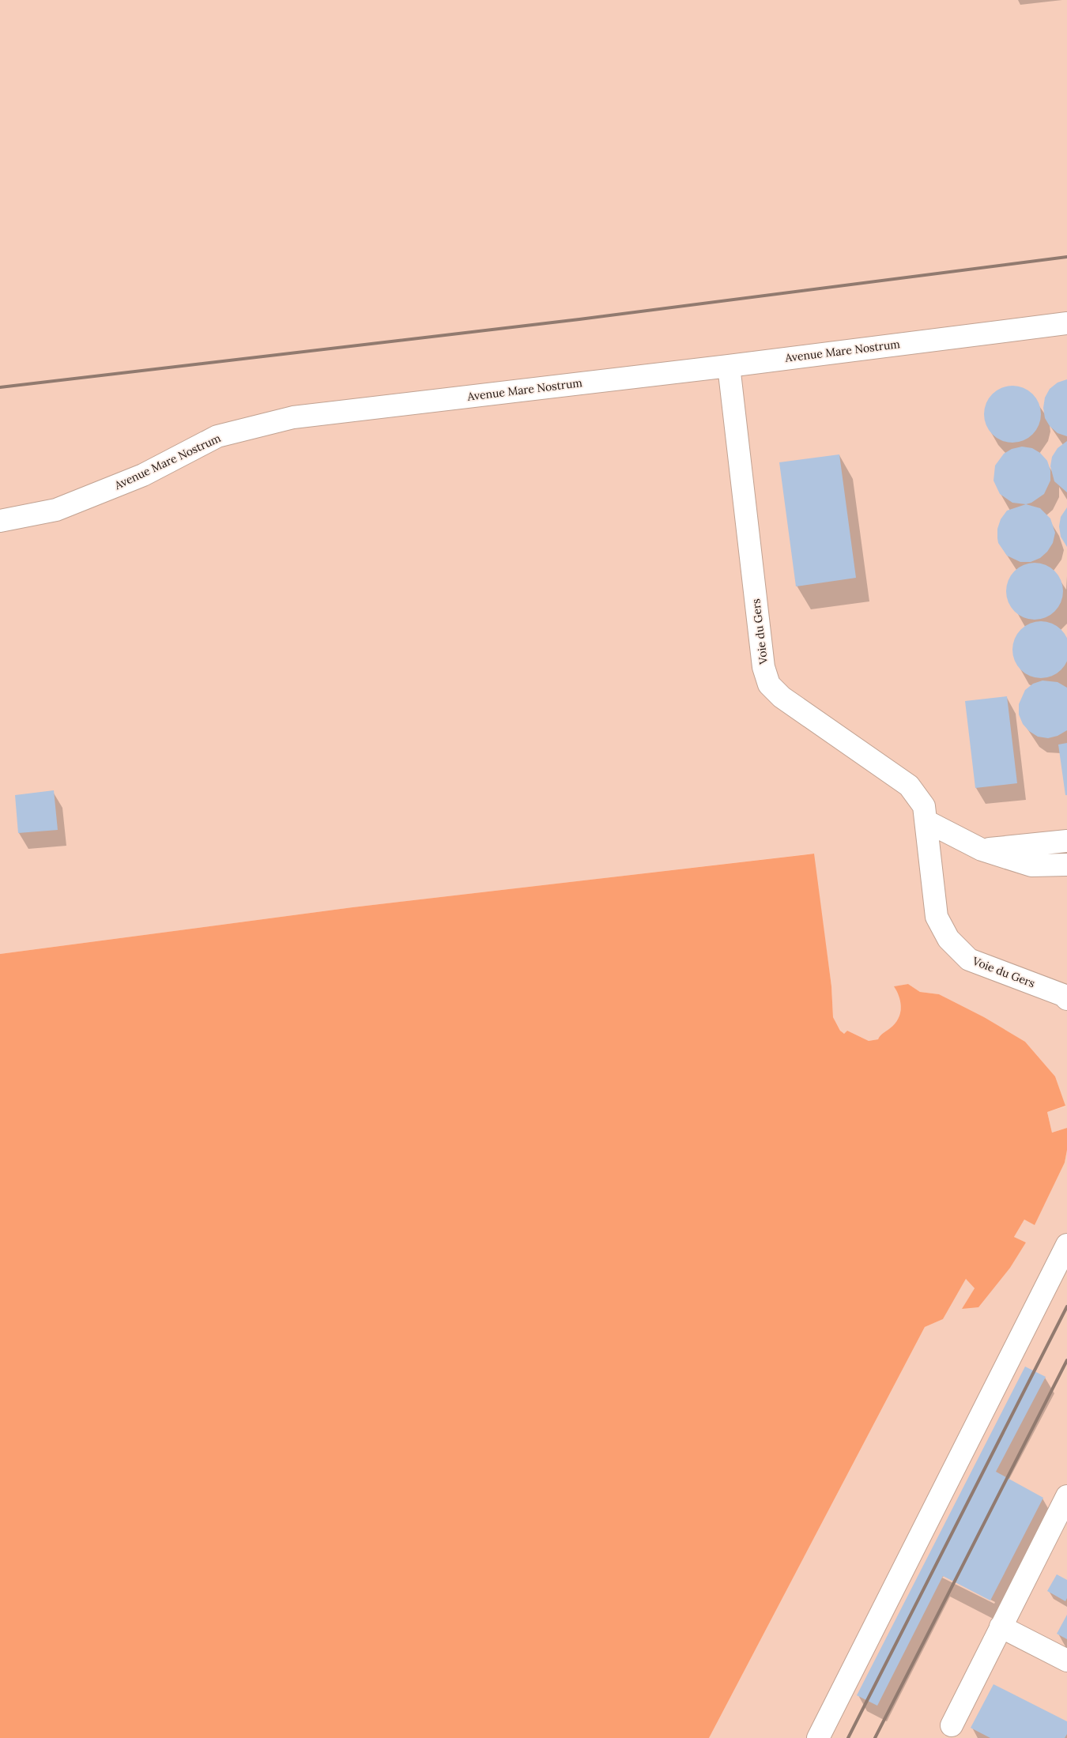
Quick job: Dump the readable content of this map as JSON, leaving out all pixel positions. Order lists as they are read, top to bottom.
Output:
{
  "streets": {
    "street": ["Avenue Mare Nostrum", "Voie du Gers"]
  },
  "crossings": [
    ["Avenue Mare Nostrum", "Voie du Gers"]
  ]
}
